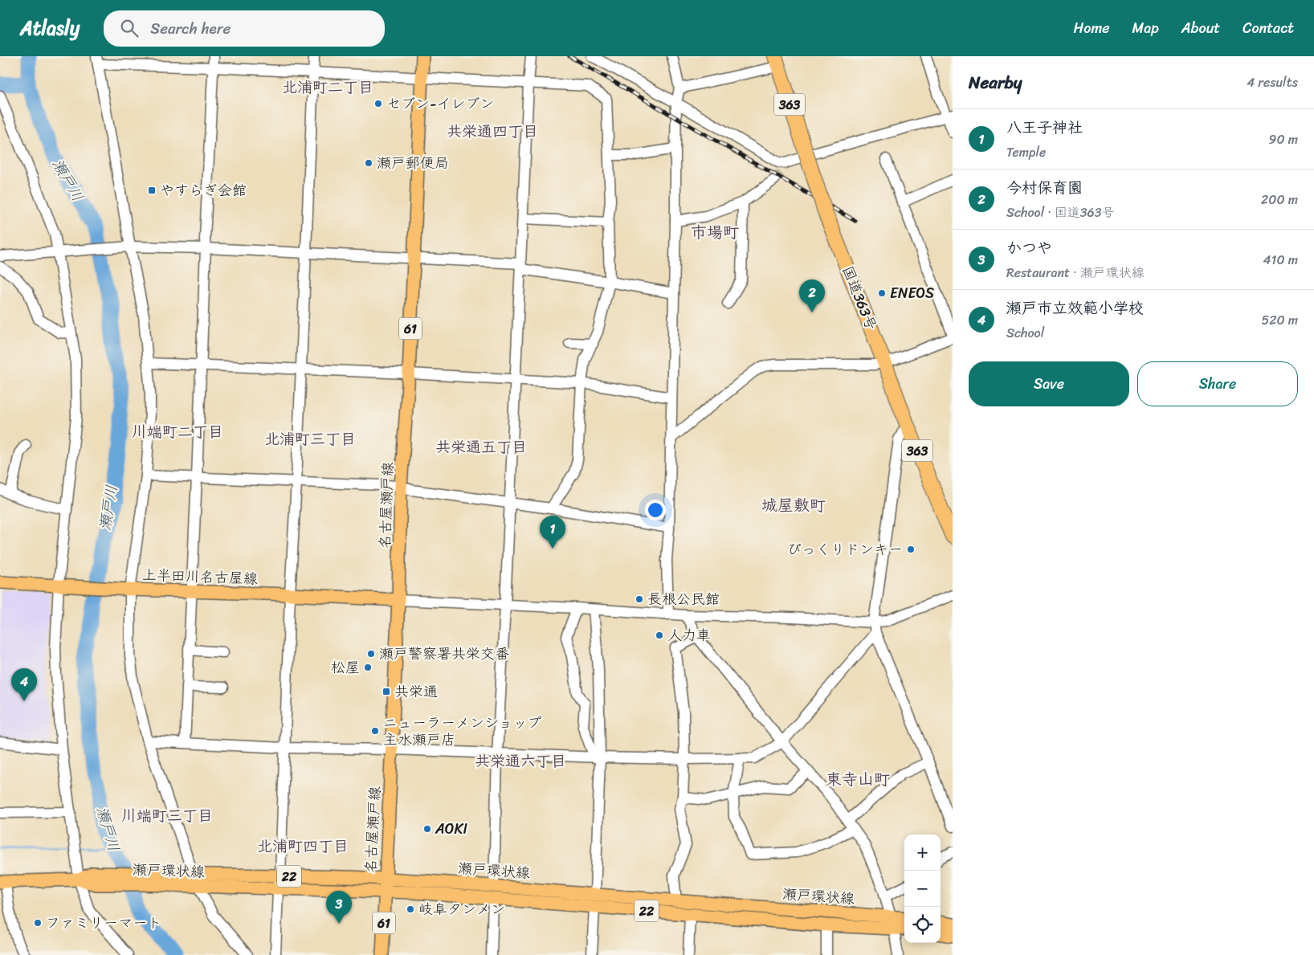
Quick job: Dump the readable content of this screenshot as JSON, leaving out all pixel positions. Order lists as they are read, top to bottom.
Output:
{
  "streets": {
    "highway": ["363", "国道363号"],
    "main road": [
      "61",
      "名古屋瀬戸線",
      "上半田川名古屋線",
      "瀬戸環状線",
      "22"
    ]
  },
  "crossings": [
    ["名古屋瀬戸線", "上半田川名古屋線"],
    ["名古屋瀬戸線", "瀬戸環状線"]
  ],
  "districts": [
    "北浦町二丁目",
    "共栄通四丁目",
    "市場町",
    "川端町二丁目",
    "北浦町三丁目",
    "共栄通五丁目",
    "城屋敷町",
    "共栄通六丁目",
    "東寺山町",
    "川端町三丁目",
    "北浦町四丁目"
  ],
  "water": ["瀬戸川"],
  "places": {
    "other": [
      "セブン-イレブン",
      "瀬戸郵便局",
      "ENEOS",
      "びっくりドンキー",
      "長根公民館",
      "人力車",
      "瀬戸警察署共栄交番",
      "松屋",
      "ニューラーメンショップ 主水瀬戸店",
      "AOKI",
      "岐阜タンメン",
      "ファミリーマート"
    ],
    "transit": ["やすらぎ会館", "共栄通"]
  },
  "page": {
    "header": "Atlasly",
    "search": "Search here",
    "nav": [
      "Home",
      "Map",
      "About",
      "Contact"
    ],
    "heading": ["Nearby", "4 results"],
    "list": [
      {
        "mark": "1",
        "name": "八王子神社",
        "note": "Temple",
        "value": "90 m"
      },
      {
        "mark": "2",
        "name": "今村保育園",
        "note": "School · 国道363号",
        "value": "200 m"
      },
      {
        "mark": "3",
        "name": "かつや",
        "note": "Restaurant · 瀬戸環状線",
        "value": "410 m"
      },
      {
        "mark": "4",
        "name": "瀬戸市立效範小学校",
        "note": "School",
        "value": "520 m"
      }
    ],
    "pins": [
      "2",
      "1",
      "4",
      "3"
    ],
    "buttons": ["Save", "Share"],
    "map_buttons": ["+", "−"]
  }
}
